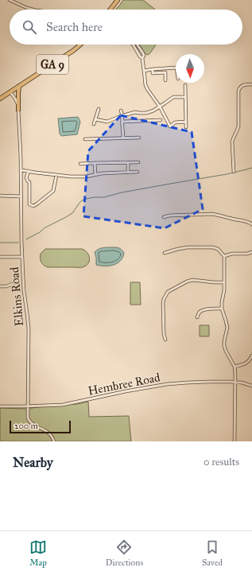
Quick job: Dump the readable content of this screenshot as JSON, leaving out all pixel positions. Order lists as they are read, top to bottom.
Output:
{
  "streets": {
    "highway": ["GA 9"],
    "street": ["Elkins Road", "Hembree Road"]
  },
  "crossings": [
    ["GA 9", "Elkins Road"],
    ["Elkins Road", "Hembree Road"]
  ],
  "scale_bar": "200 m",
  "north": "bottom",
  "page": {
    "search": "Search here",
    "scale": "200 m",
    "heading": ["Nearby", "0 results"],
    "nav": ["Map", "Directions", "Saved"]
  }
}
